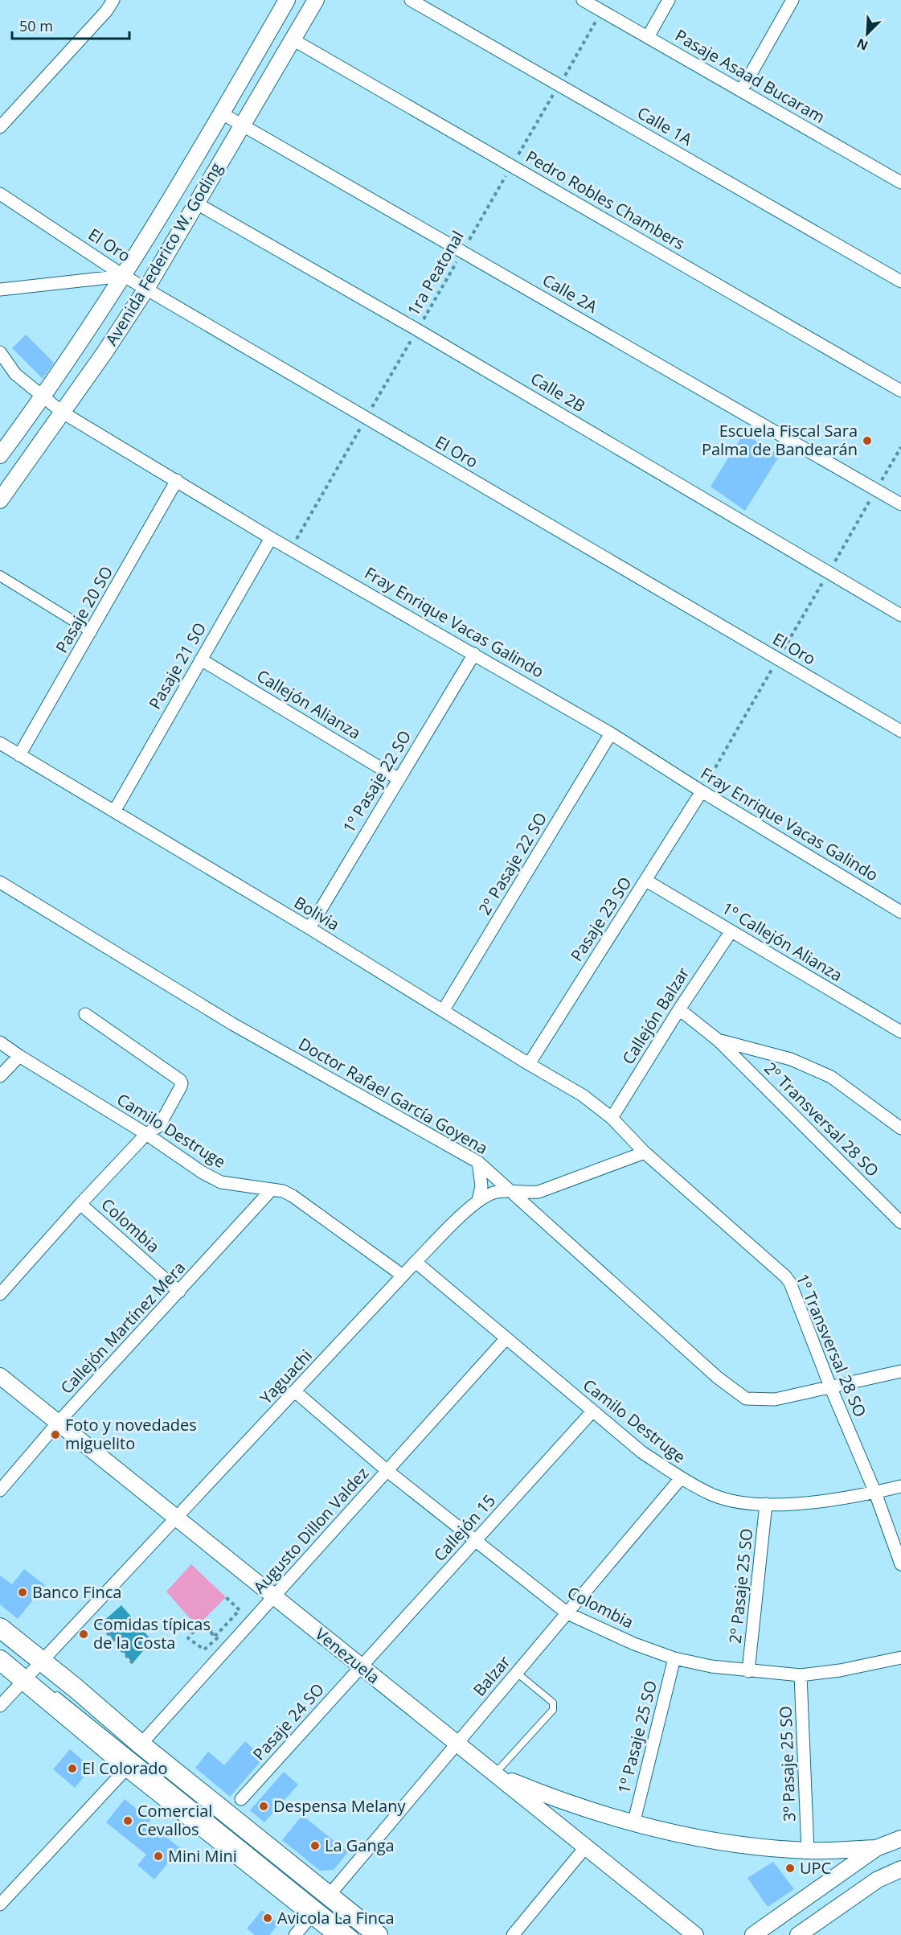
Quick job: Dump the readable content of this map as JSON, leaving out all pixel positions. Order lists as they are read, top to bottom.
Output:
{
  "streets": {
    "street": [
      "Pasaje Asaad Bucaram",
      "Calle 1A",
      "Pedro Robles Chambers",
      "El Oro",
      "Avenida Federico W. Goding",
      "Calle 2A",
      "Calle 2B",
      "Pasaje 20 SO",
      "Fray Enrique Vacas Galindo",
      "Pasaje 21 SO",
      "Callejón Alianza",
      "1º Pasaje 22 SO",
      "2º Pasaje 22 SO",
      "Bolivia",
      "Pasaje 23 SO",
      "1º Callejón Alianza",
      "Callejón Balzar",
      "Doctor Rafael García Goyena",
      "2º Transversal 28 SO",
      "Camilo Destruge",
      "Colombia",
      "Callejón Martínez Mera",
      "1º Transversal 28 SO",
      "Yaguachi",
      "Callejón 15",
      "Augusto Dillon Valdez",
      "2º Pasaje 25 SO",
      "Venezuela",
      "Balzar",
      "Pasaje 24 SO",
      "1º Pasaje 25 SO",
      "3º Pasaje 25 SO"
    ],
    "path": ["1ra Peatonal"]
  },
  "crossings": [
    ["Pasaje Asaad Bucaram", "1ra Peatonal"],
    ["Calle 1A", "1ra Peatonal"],
    ["Pedro Robles Chambers", "Avenida Federico W. Goding"],
    ["Pedro Robles Chambers", "1ra Peatonal"],
    ["El Oro", "Avenida Federico W. Goding"],
    ["El Oro", "1ra Peatonal"],
    ["Avenida Federico W. Goding", "Calle 2A"],
    ["Avenida Federico W. Goding", "Calle 2B"],
    ["Avenida Federico W. Goding", "Fray Enrique Vacas Galindo"],
    ["1ra Peatonal", "Calle 2A"],
    ["1ra Peatonal", "Calle 2B"],
    ["1ra Peatonal", "Fray Enrique Vacas Galindo"],
    ["Pasaje 20 SO", "Fray Enrique Vacas Galindo"],
    ["Pasaje 20 SO", "Bolivia"],
    ["Fray Enrique Vacas Galindo", "Pasaje 21 SO"],
    ["Fray Enrique Vacas Galindo", "1º Pasaje 22 SO"],
    ["Fray Enrique Vacas Galindo", "2º Pasaje 22 SO"],
    ["Fray Enrique Vacas Galindo", "Pasaje 23 SO"],
    ["Pasaje 21 SO", "Callejón Alianza"],
    ["Pasaje 21 SO", "Bolivia"],
    ["Callejón Alianza", "1º Pasaje 22 SO"],
    ["1º Pasaje 22 SO", "Bolivia"],
    ["2º Pasaje 22 SO", "Bolivia"],
    ["Bolivia", "Pasaje 23 SO"],
    ["Bolivia", "Callejón Balzar"],
    ["Bolivia", "1º Transversal 28 SO"],
    ["Pasaje 23 SO", "1º Callejón Alianza"],
    ["1º Callejón Alianza", "Callejón Balzar"],
    ["Callejón Balzar", "2º Transversal 28 SO"],
    ["Callejón Balzar", "1º Transversal 28 SO"],
    ["Doctor Rafael García Goyena", "1º Transversal 28 SO"],
    ["Doctor Rafael García Goyena", "Yaguachi"],
    ["Camilo Destruge", "Callejón Martínez Mera"],
    ["Camilo Destruge", "1º Transversal 28 SO"],
    ["Camilo Destruge", "Yaguachi"],
    ["Camilo Destruge", "Callejón 15"],
    ["Camilo Destruge", "Augusto Dillon Valdez"],
    ["Camilo Destruge", "2º Pasaje 25 SO"],
    ["Camilo Destruge", "Balzar"],
    ["Colombia", "Callejón Martínez Mera"],
    ["Colombia", "Yaguachi"],
    ["Colombia", "Callejón 15"],
    ["Colombia", "Augusto Dillon Valdez"],
    ["Colombia", "2º Pasaje 25 SO"],
    ["Colombia", "Balzar"],
    ["Colombia", "1º Pasaje 25 SO"],
    ["Colombia", "3º Pasaje 25 SO"],
    ["Callejón Martínez Mera", "Venezuela"],
    ["1º Transversal 28 SO", "Yaguachi"],
    ["Yaguachi", "Venezuela"],
    ["Callejón 15", "Venezuela"],
    ["Callejón 15", "Pasaje 24 SO"],
    ["Augusto Dillon Valdez", "Venezuela"],
    ["Venezuela", "Balzar"],
    ["Venezuela", "Pasaje 24 SO"]
  ],
  "places": [
    "Escuela Fiscal Sara Palma de Bandearán",
    "Foto y novedades miguelito",
    "Banco Finca",
    "Comidas típicas de la Costa",
    "El Colorado",
    "Despensa Melany",
    "Comercial Cevallos",
    "La Ganga",
    "Mini Mini",
    "UPC",
    "Avicola La Finca"
  ],
  "scale_bar": "50 m",
  "north": "bottom left"
}
